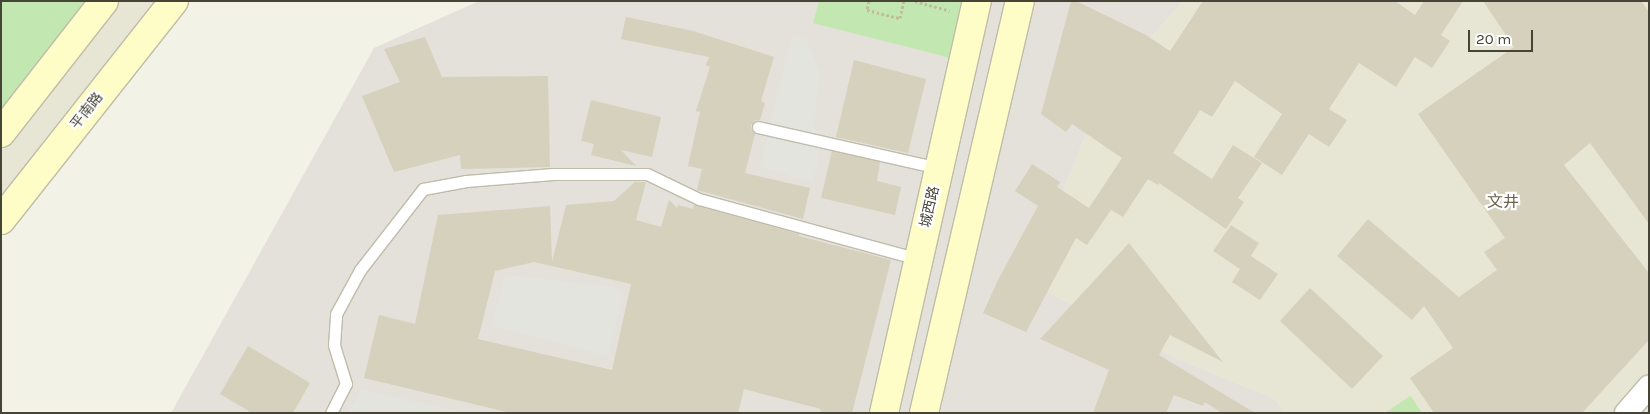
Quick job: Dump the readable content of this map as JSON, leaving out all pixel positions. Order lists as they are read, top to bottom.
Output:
{
  "streets": {
    "main road": ["平南路", "城西路"]
  },
  "districts": ["文井"],
  "scale_bar": "20 m"
}
